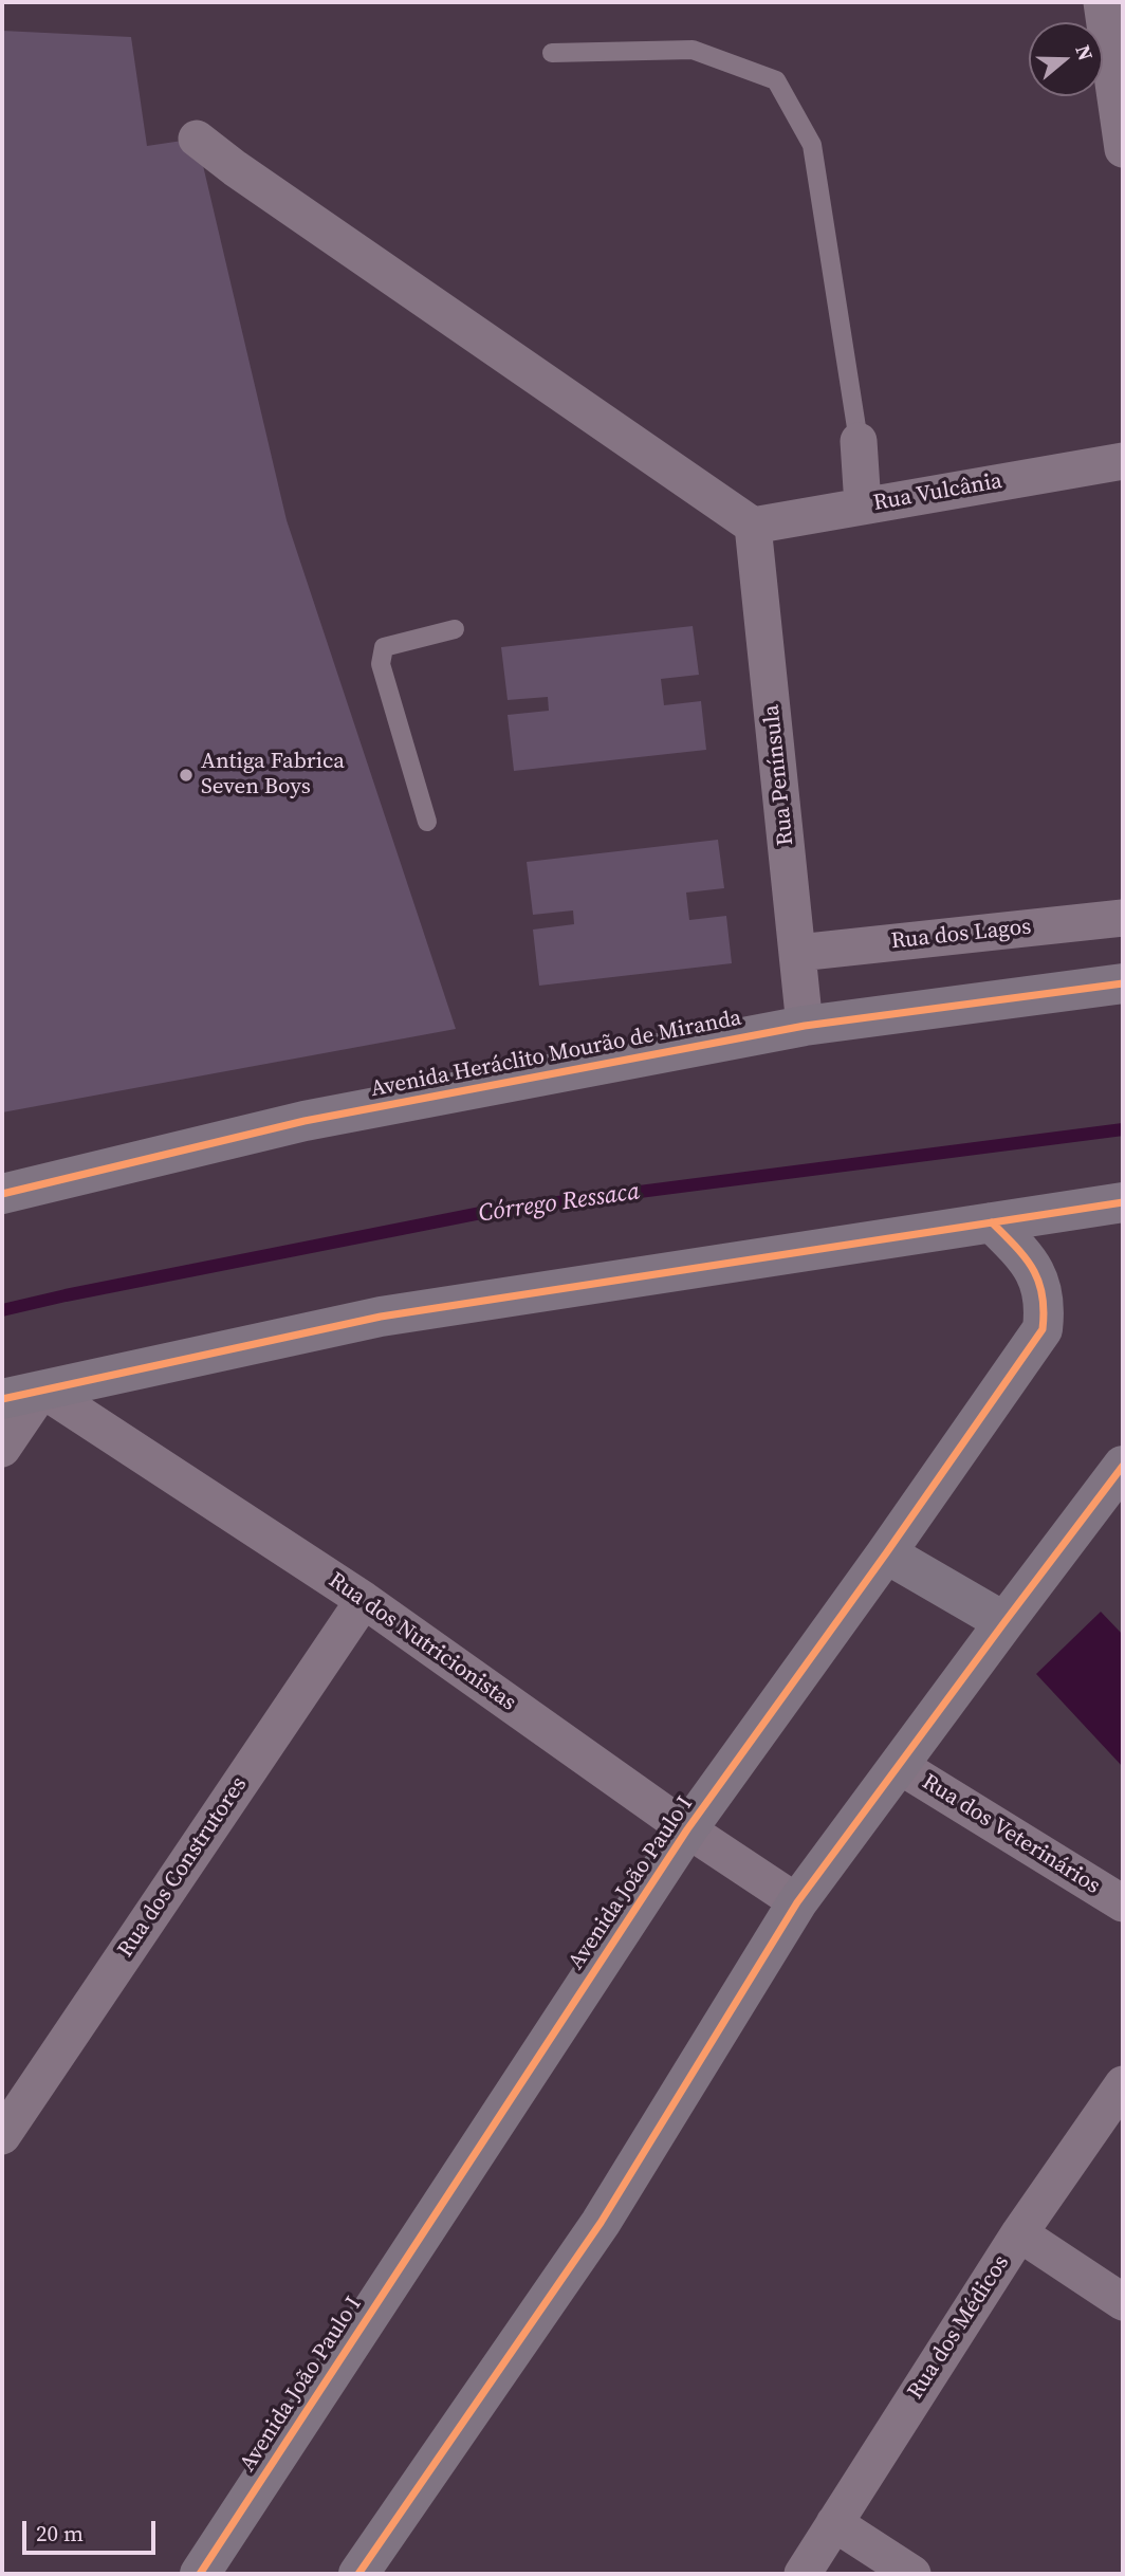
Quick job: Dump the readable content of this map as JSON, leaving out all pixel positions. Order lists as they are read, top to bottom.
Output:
{
  "streets": {
    "main road": ["Avenida Heráclito Mourão de Miranda", "Avenida João Paulo I"],
    "street": [
      "Rua Vulcânia",
      "Rua Península",
      "Rua dos Lagos",
      "Rua dos Nutricionistas",
      "Rua dos Veterinários",
      "Rua dos Construtores",
      "Rua dos Médicos"
    ]
  },
  "crossings": [
    ["Rua Vulcânia", "Rua Península"],
    ["Rua Península", "Rua dos Lagos"],
    ["Rua Península", "Avenida Heráclito Mourão de Miranda"],
    ["Rua dos Nutricionistas", "Rua dos Construtores"],
    ["Rua dos Nutricionistas", "Avenida João Paulo I"]
  ],
  "water": ["Córrego Ressaca"],
  "places": ["Antiga Fabrica Seven Boys"],
  "scale_bar": "20 m",
  "north": "right"
}
